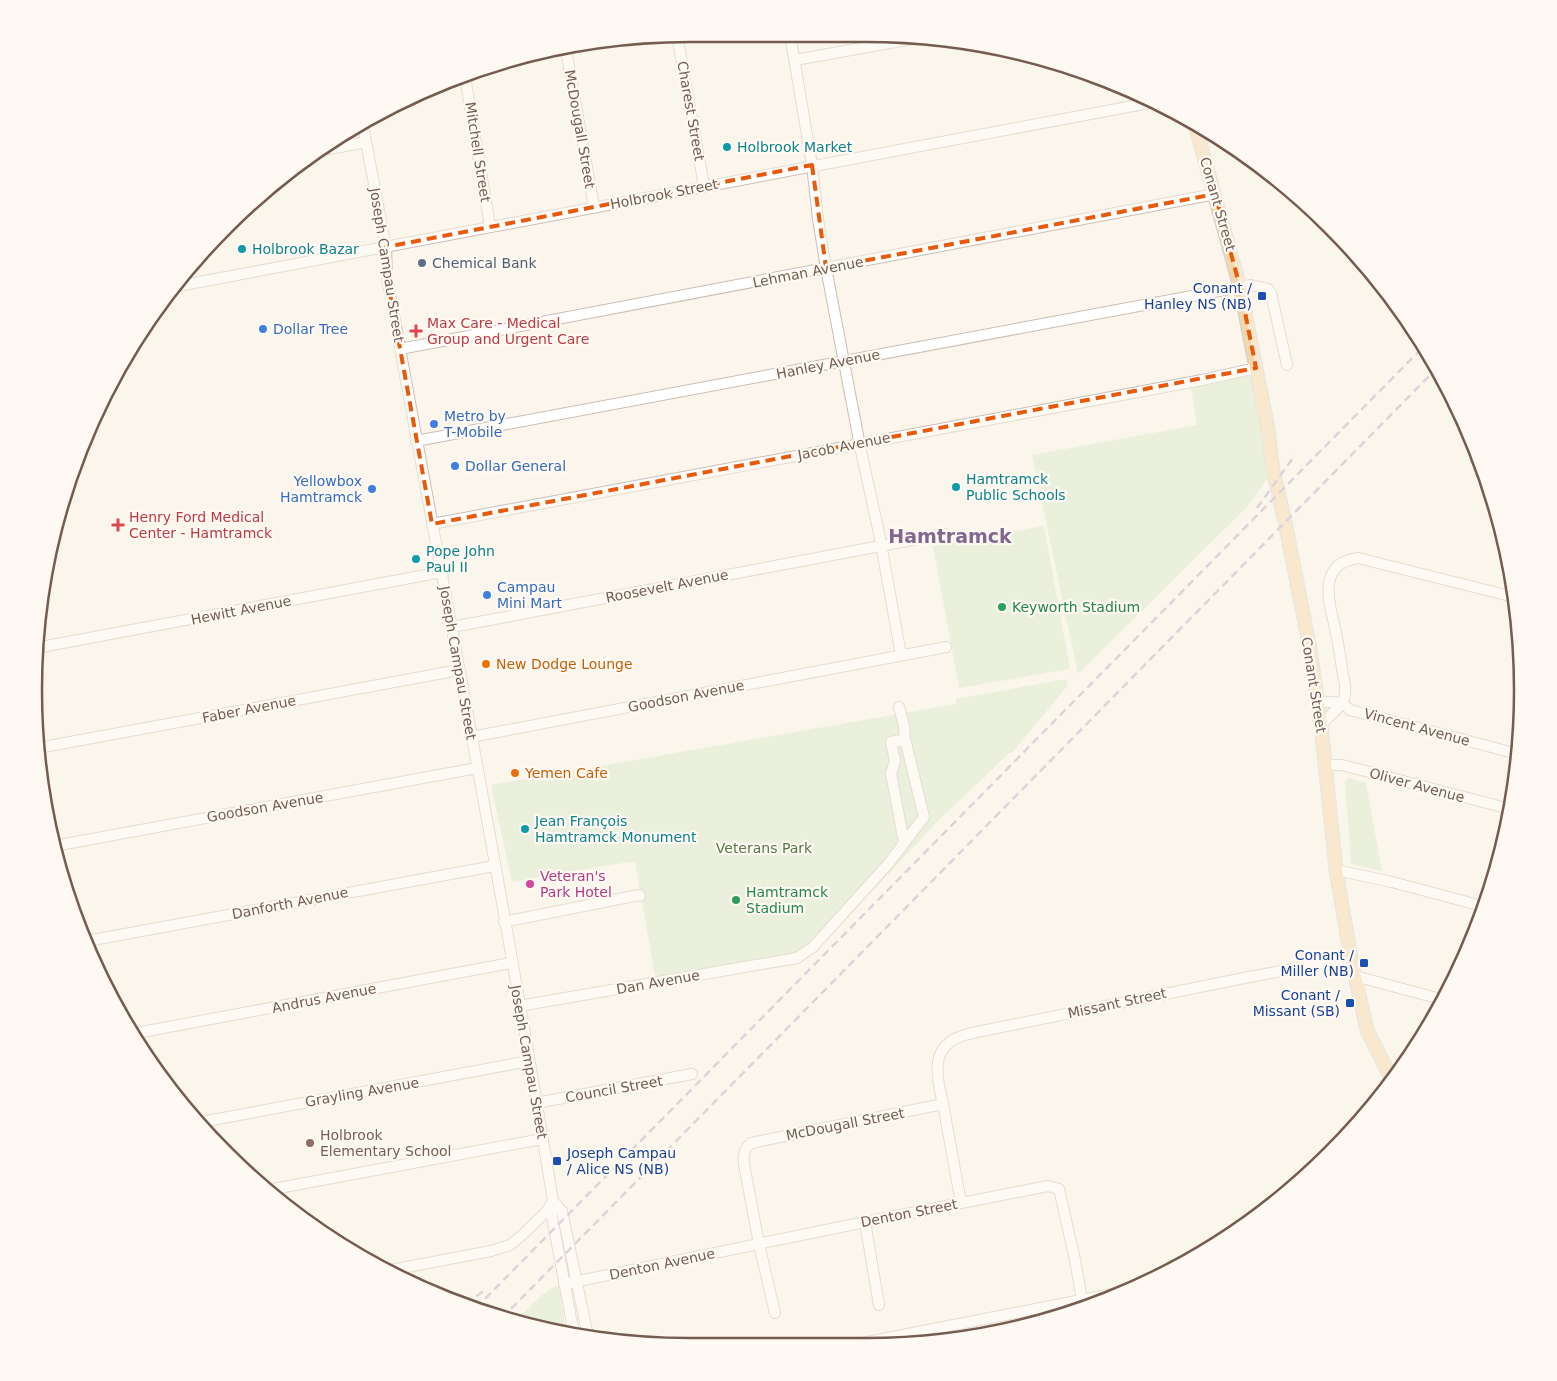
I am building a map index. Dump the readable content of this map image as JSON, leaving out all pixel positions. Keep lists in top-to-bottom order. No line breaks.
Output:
{"streets":{"main road":["Conant Street"],"street":["Charest Street","McDougall Street","Mitchell Street","Holbrook Street","Joseph Campau Street","Lehman Avenue","Hanley Avenue","Jacob Avenue","Roosevelt Avenue","Hewitt Avenue","Goodson Avenue","Faber Avenue","Vincent Avenue","Oliver Avenue","Danforth Avenue","Dan Avenue","Andrus Avenue","Missant Street","Council Street","Grayling Avenue","Denton Street","Denton Avenue"]},"crossings":[["Charest Street","Holbrook Street"],["McDougall Street","Holbrook Street"],["McDougall Street","Missant Street"],["McDougall Street","Denton Street"],["McDougall Street","Denton Avenue"],["Mitchell Street","Holbrook Street"],["Holbrook Street","Joseph Campau Street"],["Conant Street","Lehman Avenue"],["Conant Street","Hanley Avenue"],["Conant Street","Jacob Avenue"],["Conant Street","Vincent Avenue"],["Conant Street","Oliver Avenue"],["Conant Street","Missant Street"],["Joseph Campau Street","Lehman Avenue"],["Joseph Campau Street","Hanley Avenue"],["Joseph Campau Street","Jacob Avenue"],["Joseph Campau Street","Roosevelt Avenue"],["Joseph Campau Street","Hewitt Avenue"],["Joseph Campau Street","Goodson Avenue"],["Joseph Campau Street","Faber Avenue"],["Joseph Campau Street","Danforth Avenue"],["Joseph Campau Street","Dan Avenue"],["Joseph Campau Street","Andrus Avenue"],["Joseph Campau Street","Council Street"],["Joseph Campau Street","Grayling Avenue"],["Joseph Campau Street","Denton Avenue"],["Denton Street","Denton Avenue"]],"districts":["Hamtramck"],"parks":["Veterans Park"],"places":{"other":["Holbrook Market","Holbrook Bazar","Chemical Bank","Dollar Tree","Metro by T-Mobile","Dollar General","Hamtramck Public Schools","Yellowbox Hamtramck","Pope John Paul II","Campau Mini Mart","Keyworth Stadium","New Dodge Lounge","Yemen Cafe","Jean François Hamtramck Monument","Veteran's Park Hotel","Hamtramck Stadium","Holbrook Elementary School"],"transit":["Conant / Hanley NS (NB)","Conant / Miller (NB)","Conant / Missant (SB)","Joseph Campau / Alice NS (NB)"],"health":["Max Care - Medical Group and Urgent Care","Henry Ford Medical Center - Hamtramck"]}}
